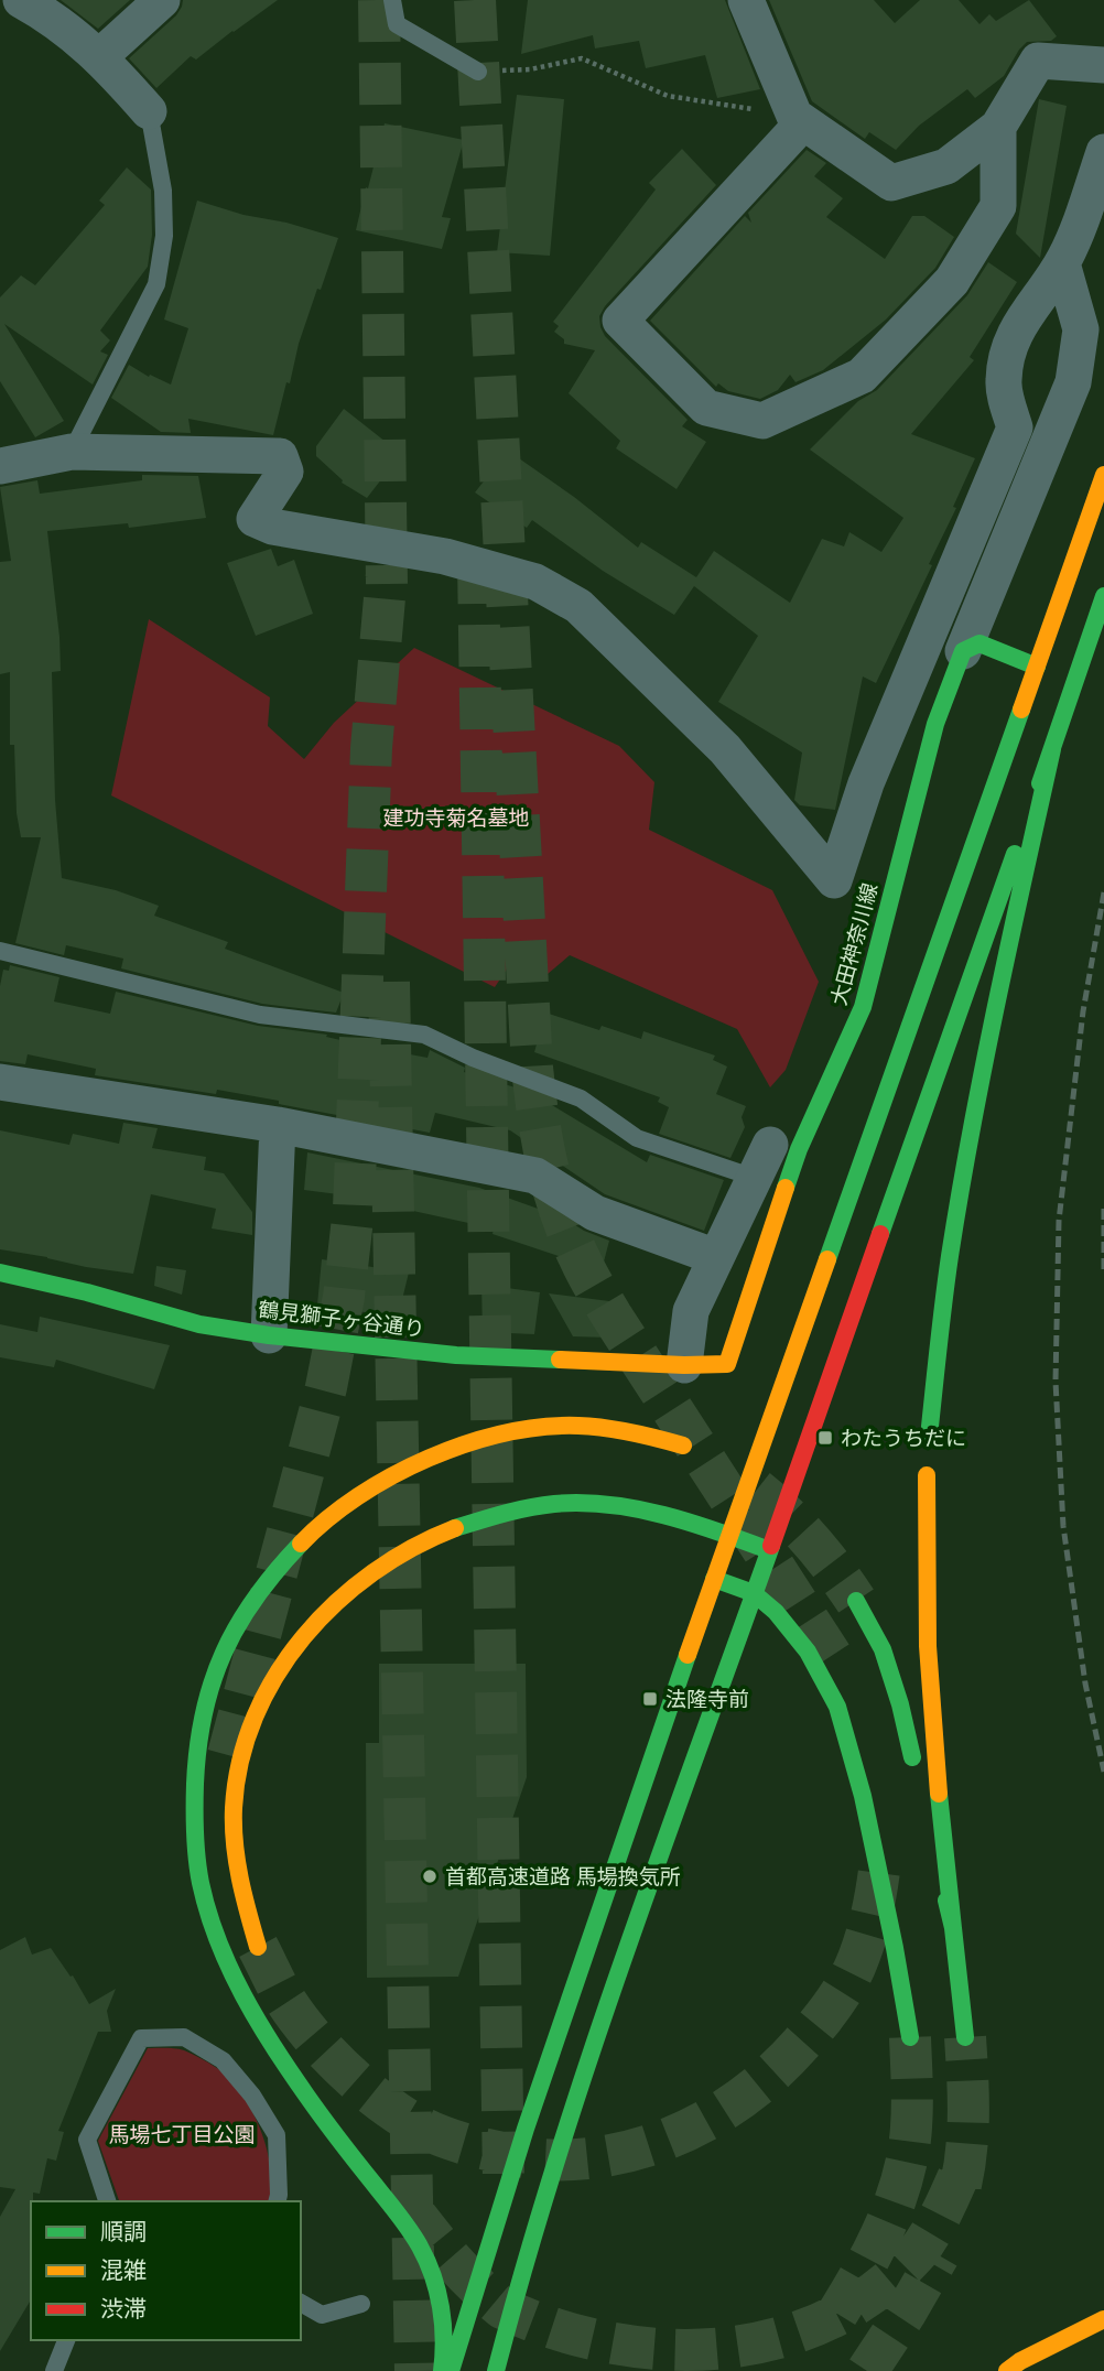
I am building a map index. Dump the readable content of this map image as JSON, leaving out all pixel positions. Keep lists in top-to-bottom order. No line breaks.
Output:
{"streets":{"main road":["大田神奈川線","鶴見獅子ヶ谷通り"]},"crossings":[["大田神奈川線","鶴見獅子ヶ谷通り"]],"parks":["建功寺菊名墓地","馬場七丁目公園"],"places":{"transit":["わたうちだに","法隆寺前"],"other":["首都高速道路 馬場換気所"]},"legend":["順調","混雑","渋滞"]}
